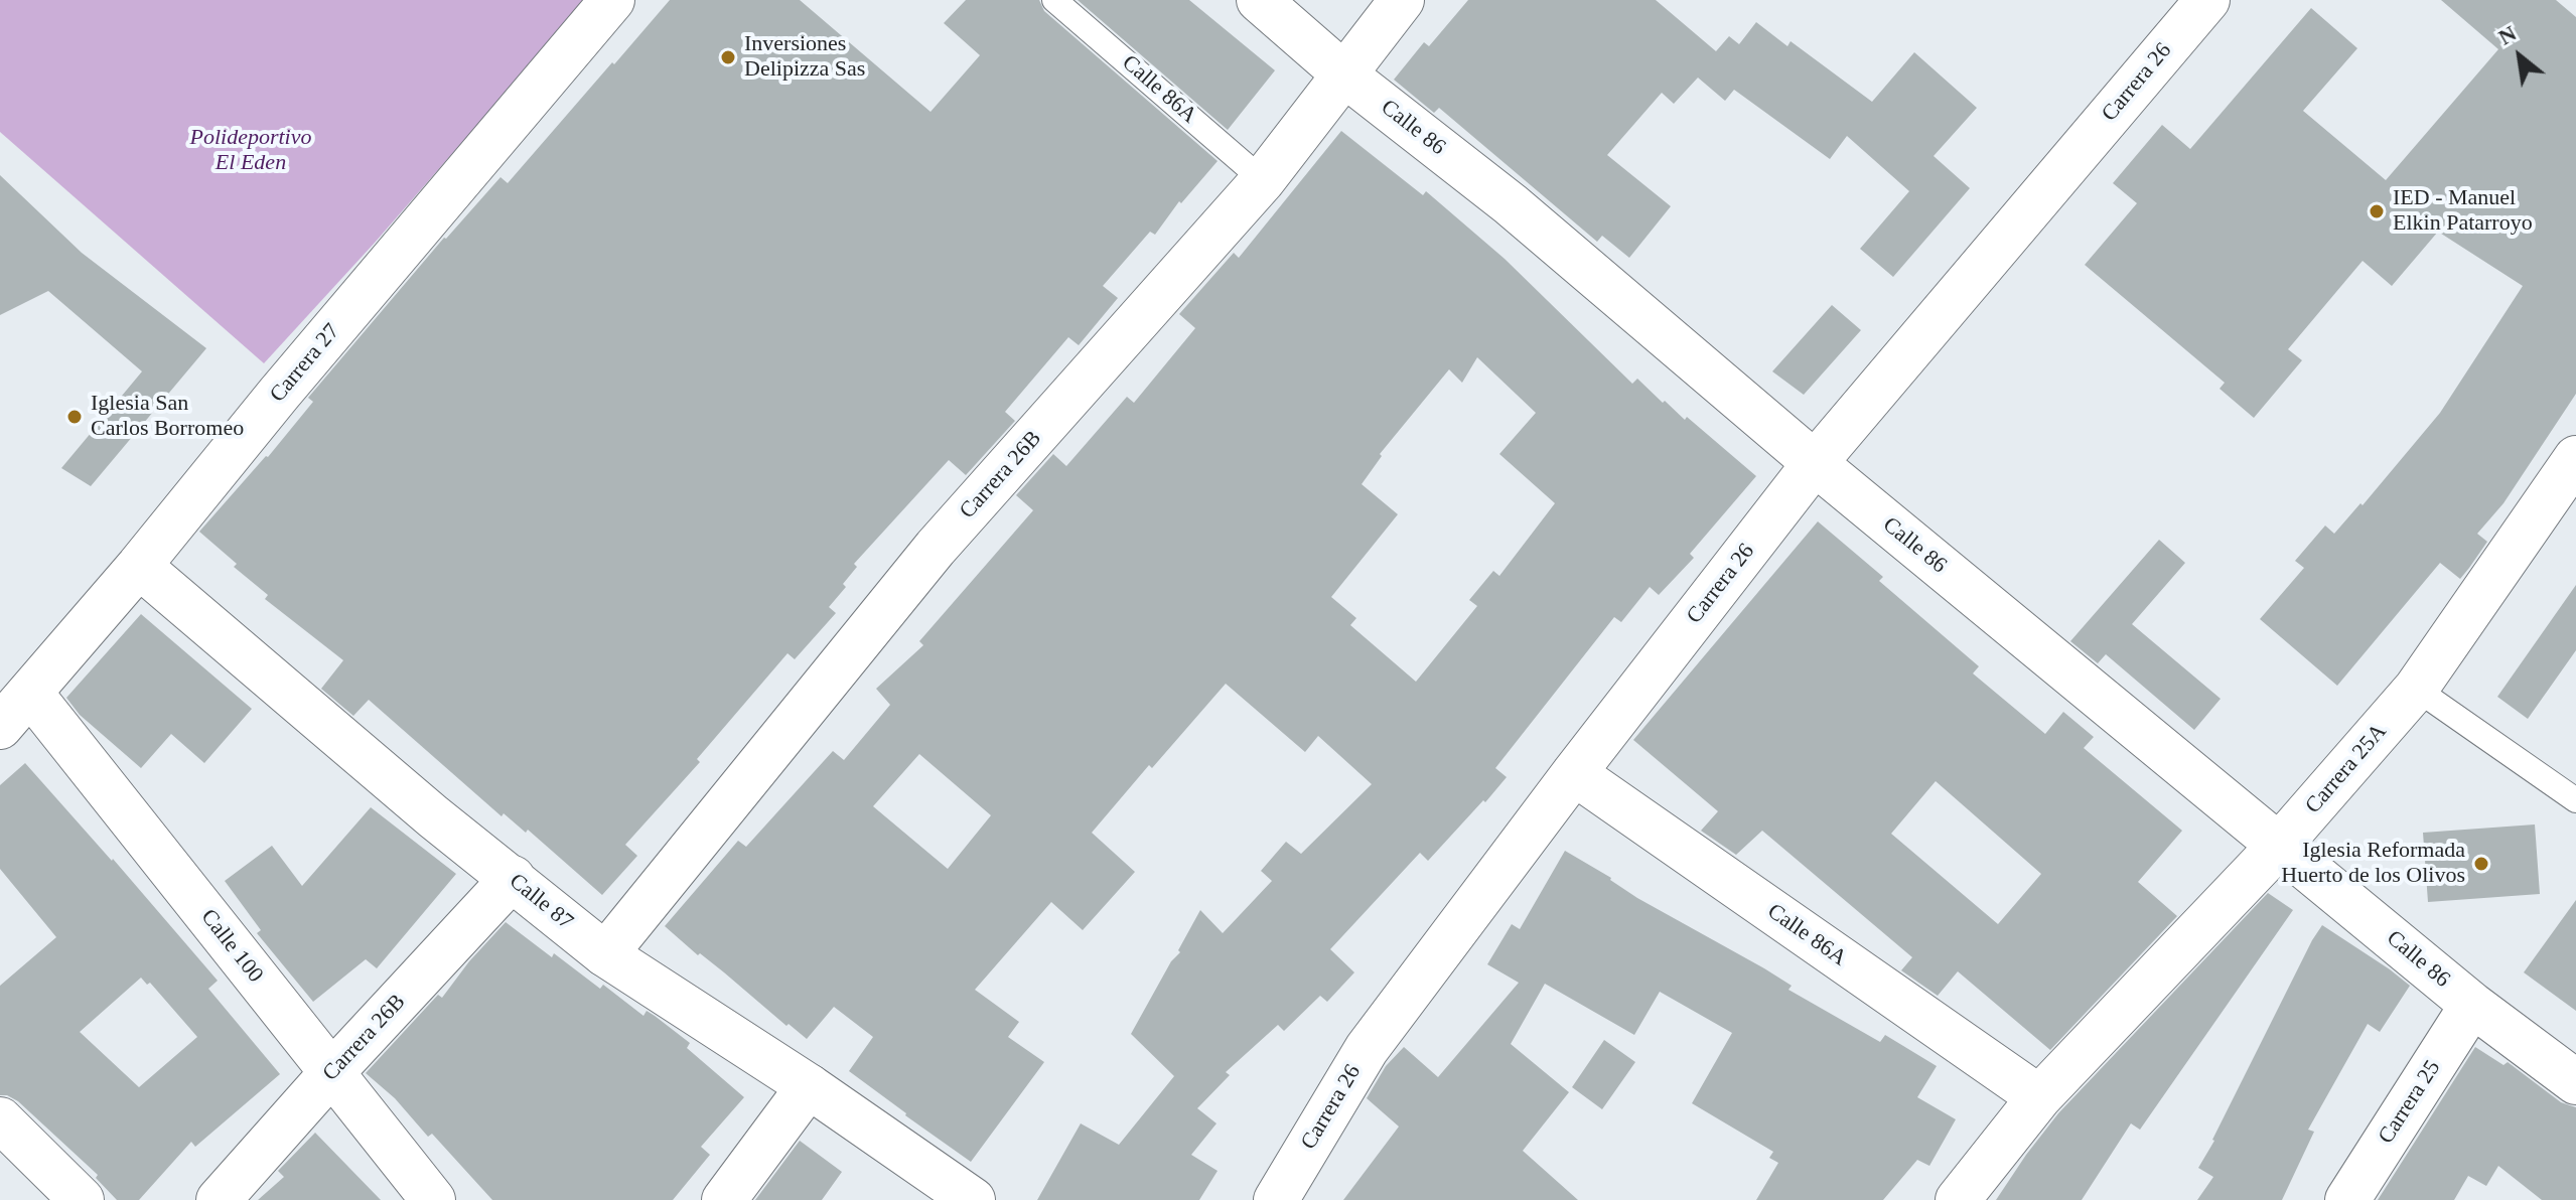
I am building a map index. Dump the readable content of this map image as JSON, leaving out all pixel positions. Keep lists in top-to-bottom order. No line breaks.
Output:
{"streets":{"street":["Carrera 26","Calle 86A","Calle 86","Carrera 27","Carrera 26B","Carrera 25A","Calle 87","Calle 100","Carrera 25"]},"crossings":[["Carrera 26","Calle 86A"],["Carrera 26","Calle 86"],["Calle 86A","Carrera 26B"],["Calle 86A","Carrera 25A"],["Calle 86","Carrera 26B"],["Calle 86","Carrera 25A"],["Calle 86","Carrera 25"],["Carrera 27","Calle 87"],["Carrera 27","Calle 100"],["Carrera 26B","Calle 87"],["Carrera 26B","Calle 100"]],"parks":["Polideportivo El Eden"],"places":["Inversiones Delipizza Sas","IED - Manuel Elkin Patarroyo","Iglesia San Carlos Borromeo","Iglesia Reformada Huerto de los Olivos"],"north":"top left"}
